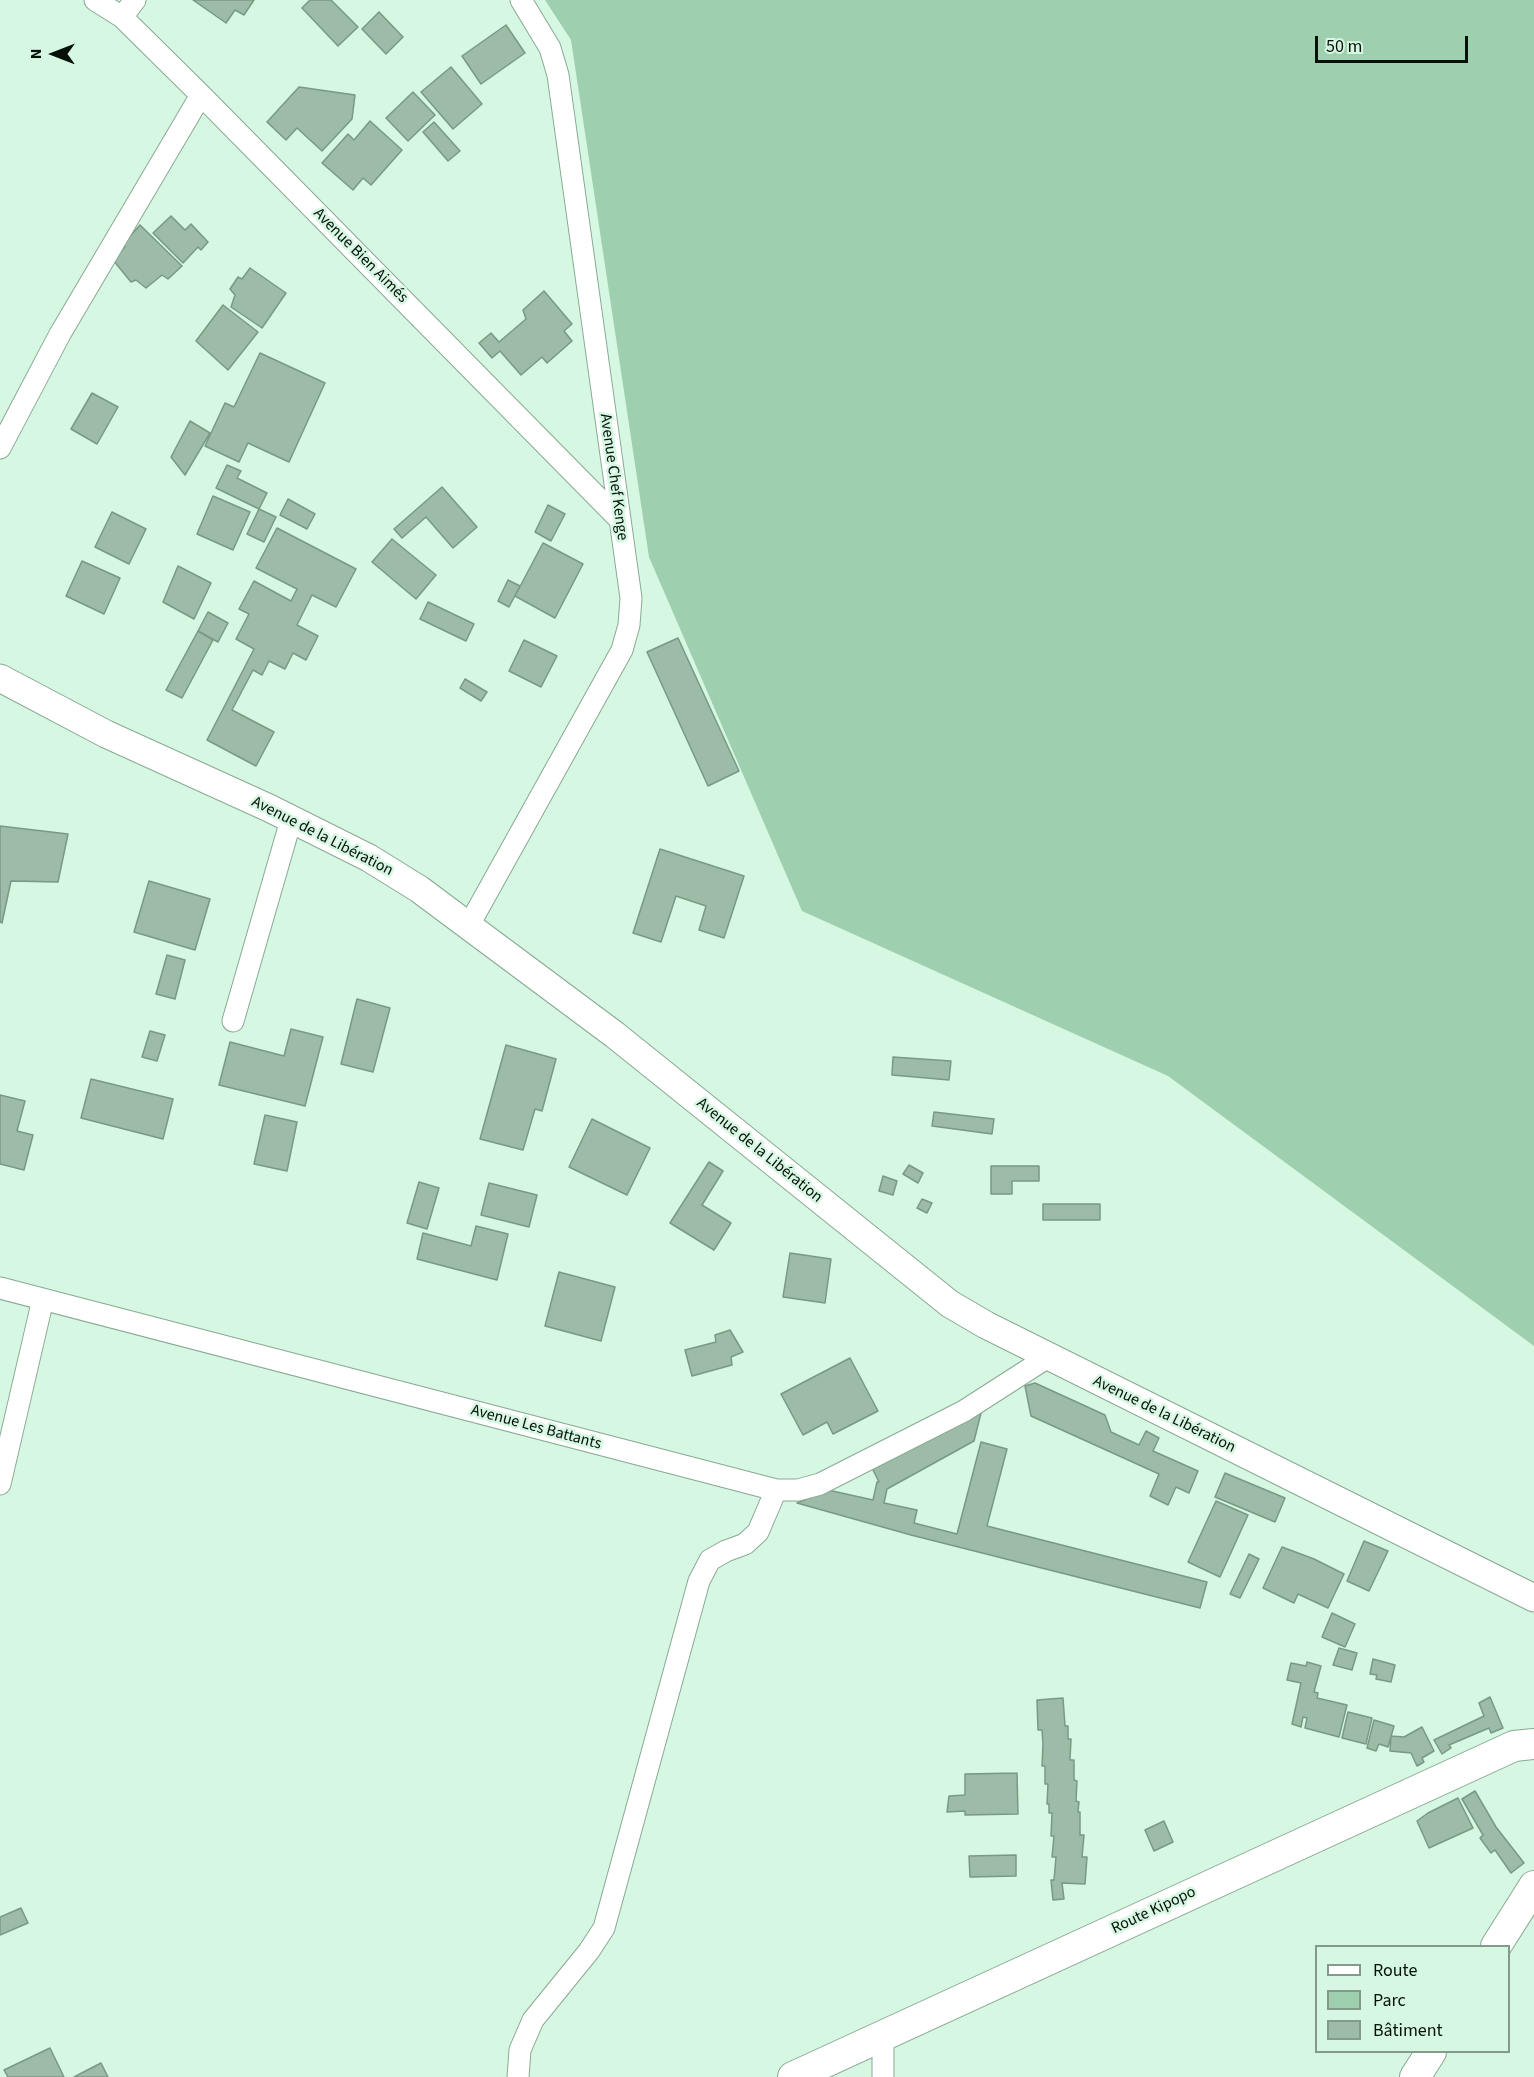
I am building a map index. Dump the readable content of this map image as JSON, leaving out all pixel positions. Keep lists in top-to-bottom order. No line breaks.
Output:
{"streets":{"main road":["Route Kipopo"],"street":["Avenue Bien Aimés","Avenue Chef Kenge","Avenue de la Libération","Avenue Les Battants"]},"crossings":[["Avenue Bien Aimés","Avenue Chef Kenge"],["Avenue Chef Kenge","Avenue de la Libération"],["Avenue de la Libération","Avenue Les Battants"]],"legend":["Route","Parc","Bâtiment"],"scale_bar":"50 m","north":"left"}
